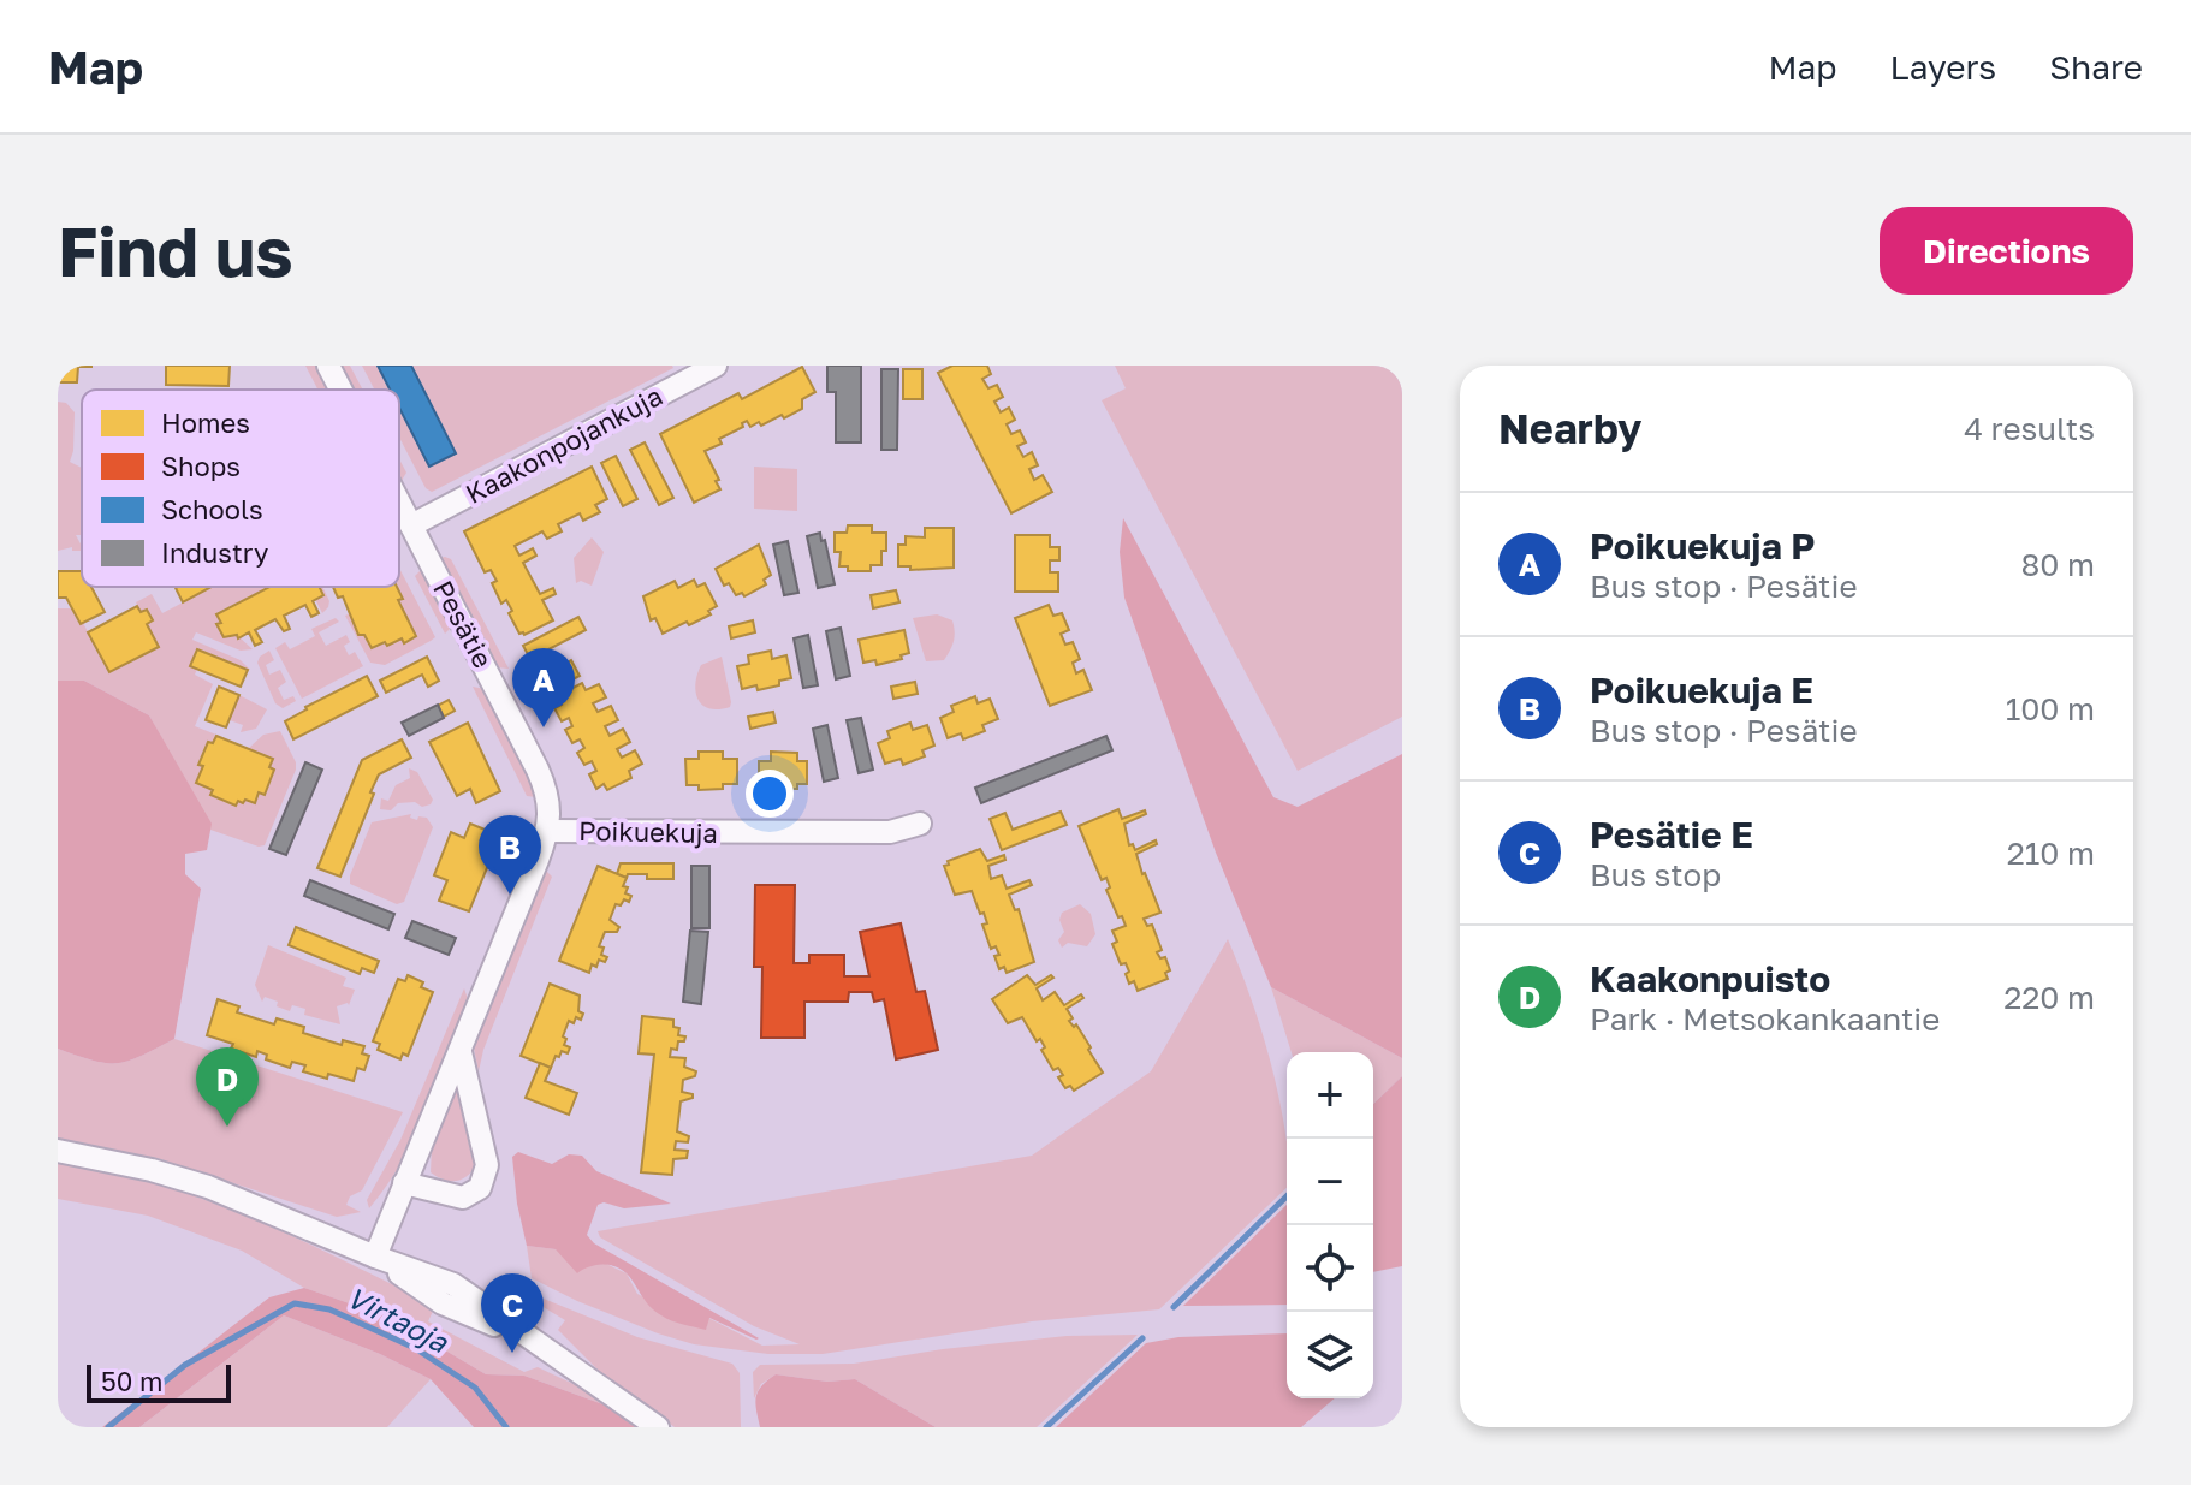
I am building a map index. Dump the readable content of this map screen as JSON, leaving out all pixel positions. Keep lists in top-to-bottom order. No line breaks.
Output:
{"streets":{"street":["Kaakonpojankuja","Pesätie","Poikuekuja"]},"crossings":[["Kaakonpojankuja","Pesätie"],["Pesätie","Poikuekuja"]],"water":["Virtaoja"],"legend":["Homes","Shops","Schools","Industry"],"scale_bar":"50 m","page":{"header":"Map","nav":["Map","Layers","Share"],"buttons":"Directions","title":"Find us","heading":["Nearby","4 results"],"list":[{"mark":"A","name":"Poikuekuja P","note":"Bus stop · Pesätie","value":"80 m"},{"mark":"B","name":"Poikuekuja E","note":"Bus stop · Pesätie","value":"100 m"},{"mark":"C","name":"Pesätie E","note":"Bus stop","value":"210 m"},{"mark":"D","name":"Kaakonpuisto","note":"Park · Metsokankaantie","value":"220 m"}],"pins":["A","B","D","C"],"map_buttons":["+","−"],"scale":"50 m"}}
